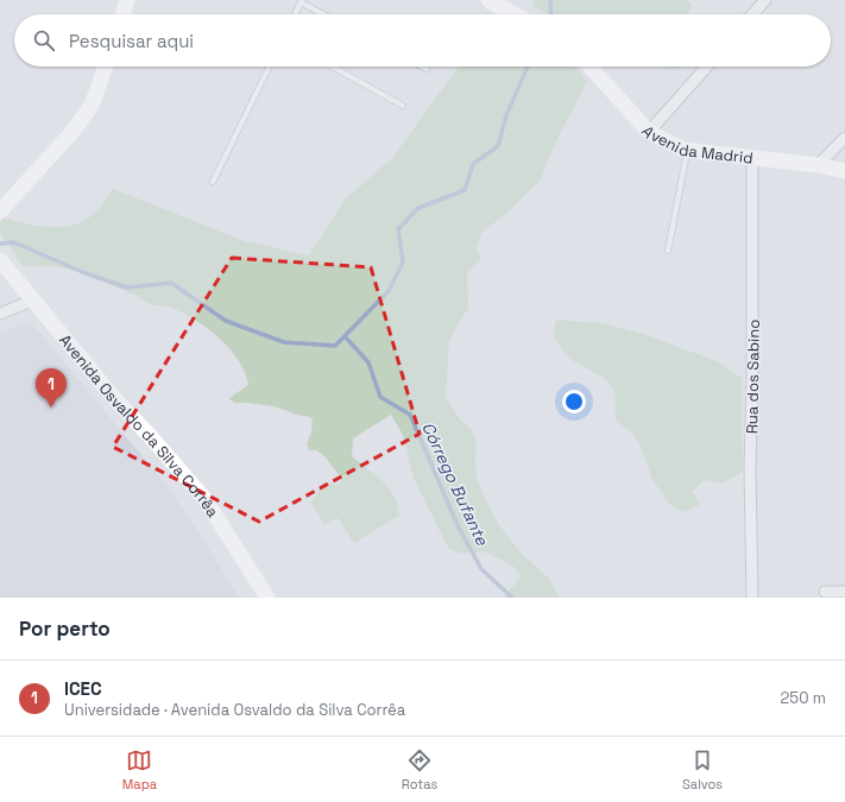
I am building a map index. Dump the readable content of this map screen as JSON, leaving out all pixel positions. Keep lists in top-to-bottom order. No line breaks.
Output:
{"streets":{"street":["Avenida Madrid","Rua dos Sabino","Avenida Osvaldo da Silva Corrêa"]},"crossings":[["Avenida Madrid","Rua dos Sabino"]],"water":["Córrego Bufante"],"page":{"search":"Pesquisar aqui","pins":"1","heading":"Por perto","list":[{"mark":"1","name":"ICEC","note":"Universidade · Avenida Osvaldo da Silva Corrêa","value":"250 m"}],"nav":["Mapa","Rotas","Salvos"]}}
